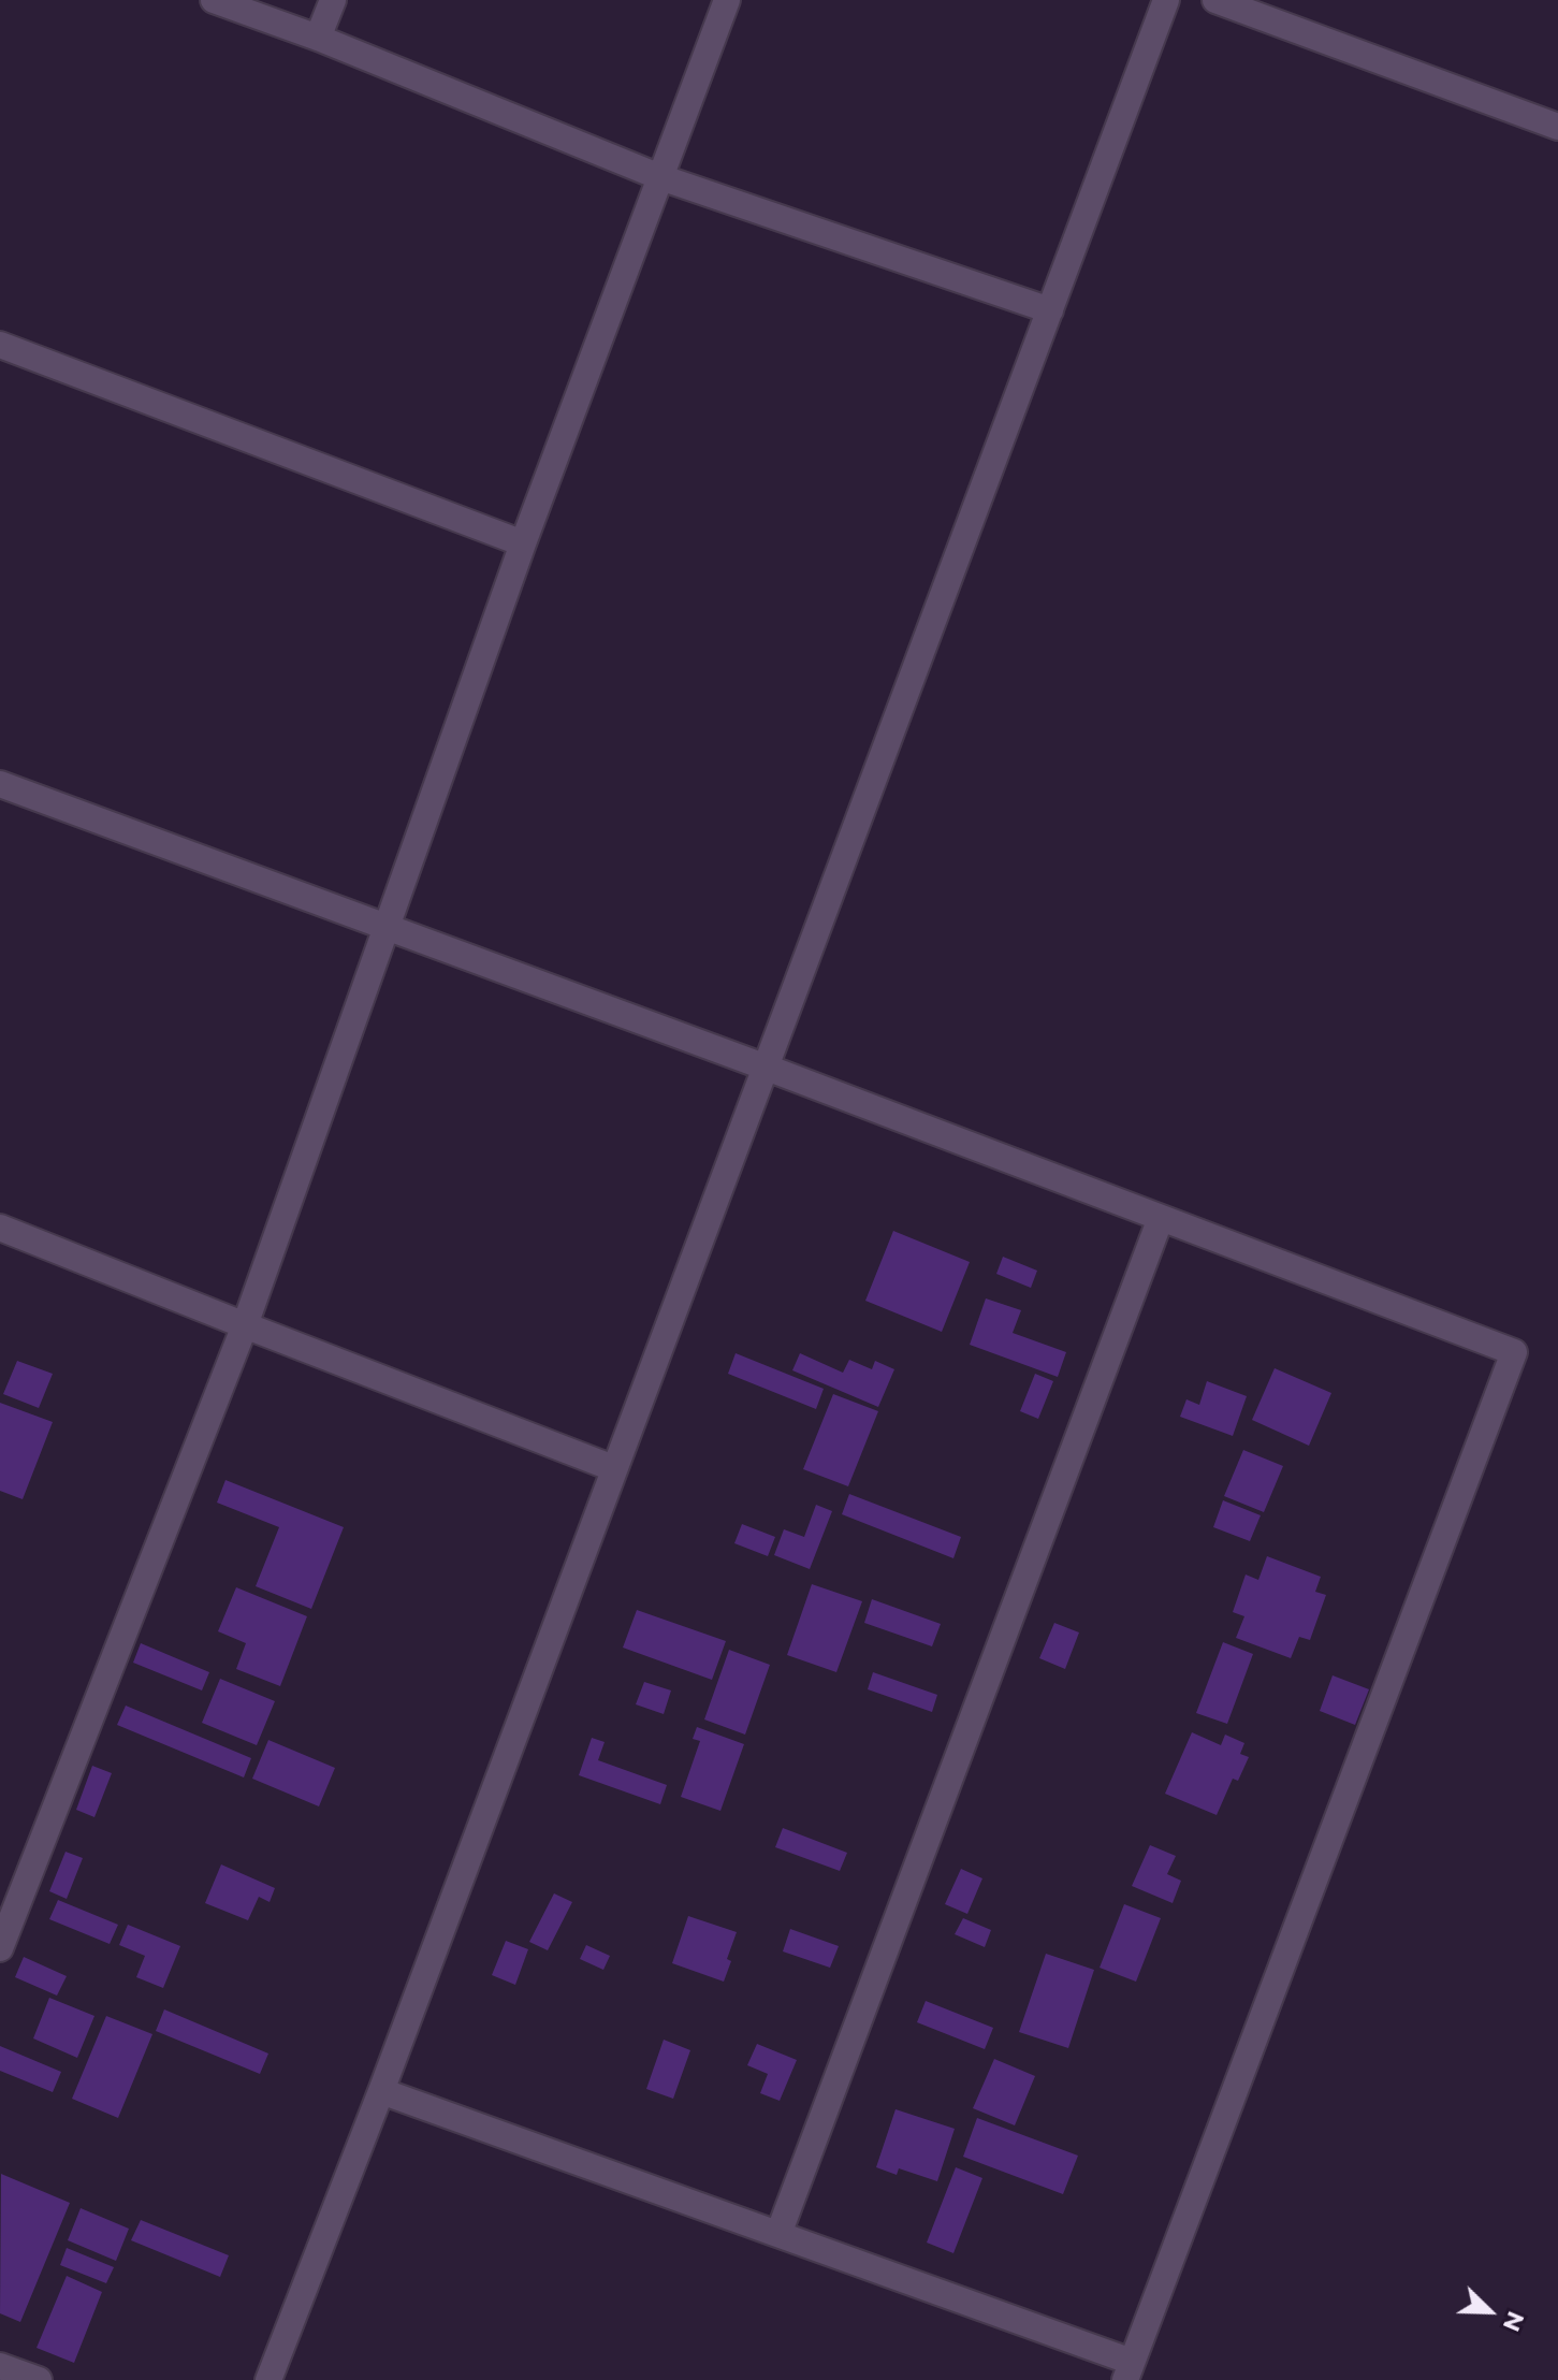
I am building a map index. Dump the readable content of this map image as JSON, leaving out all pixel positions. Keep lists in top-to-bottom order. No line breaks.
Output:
{"north":"bottom right"}
